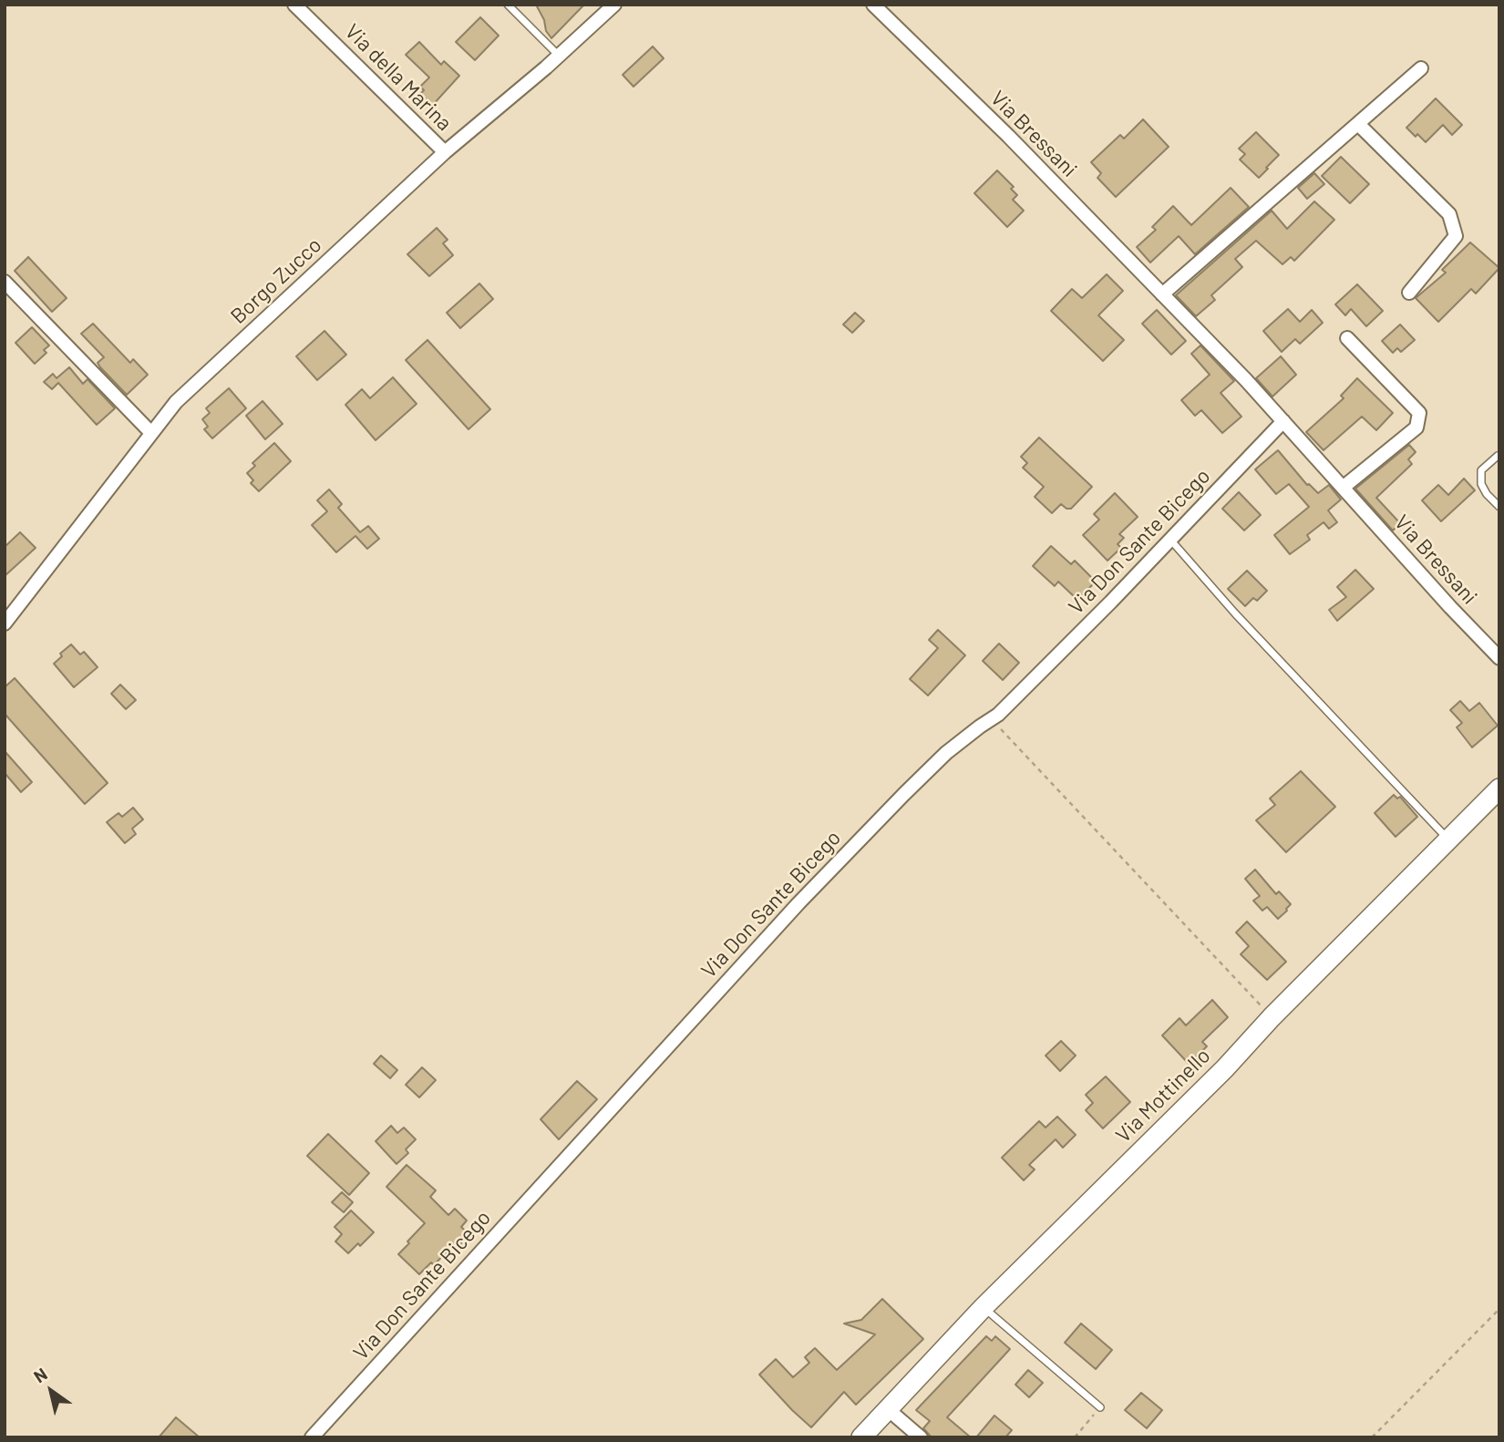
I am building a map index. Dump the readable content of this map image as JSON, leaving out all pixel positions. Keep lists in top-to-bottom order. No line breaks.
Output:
{"streets":{"street":["Via della Marina","Via Bressani","Borgo Zucco","Via Don Sante Bicego","Via Mottinello"]},"crossings":[["Via della Marina","Borgo Zucco"],["Via Bressani","Via Don Sante Bicego"]],"north":"top left"}
